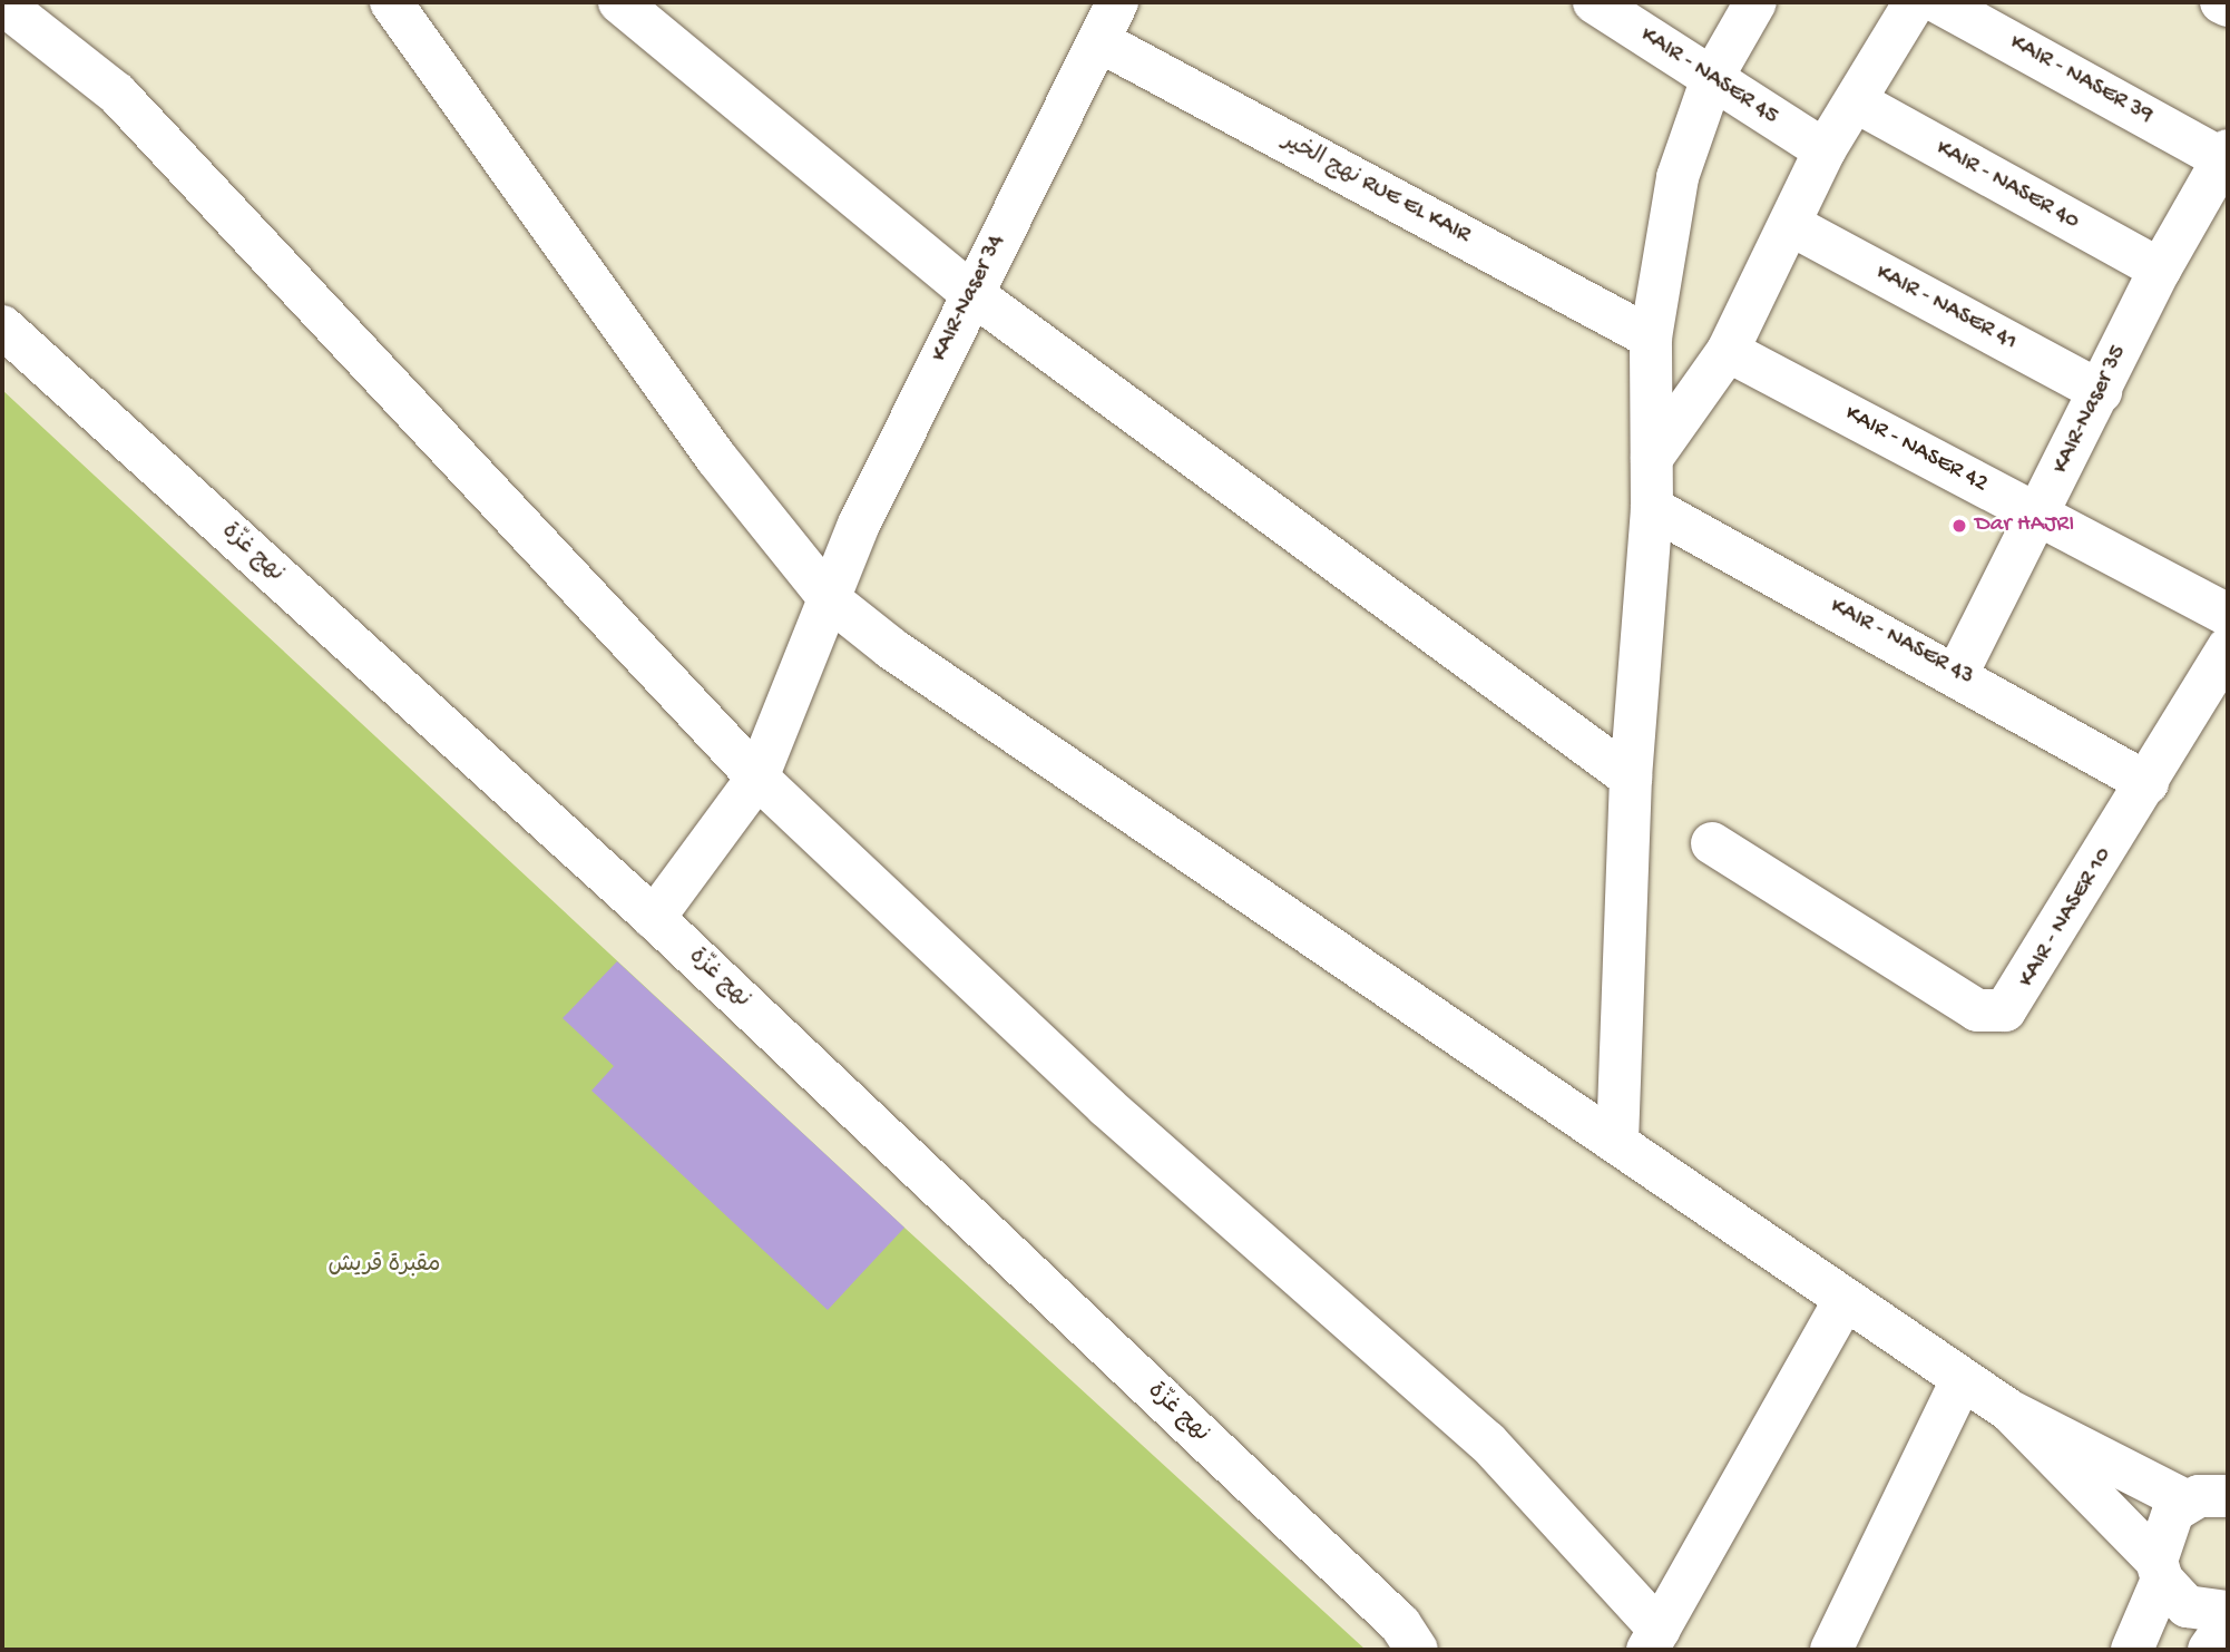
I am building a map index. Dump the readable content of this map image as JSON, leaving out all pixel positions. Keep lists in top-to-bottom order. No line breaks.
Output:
{"streets":{"street":["KAIR - NASER 45","KAIR - NASER 39","KAIR - NASER 40","نهج الخير RUE EL KAIR","KAIR-Naser 34","KAIR - NASER 41","KAIR-Naser 35","KAIR - NASER 42","نهج غزّة","KAIR - NASER 43","KAIR - NASER 10"]},"crossings":[["KAIR - NASER 39","KAIR-Naser 35"],["KAIR - NASER 40","KAIR-Naser 35"],["نهج الخير RUE EL KAIR","KAIR-Naser 34"],["KAIR-Naser 34","نهج غزّة"],["KAIR - NASER 41","KAIR-Naser 35"],["KAIR-Naser 35","KAIR - NASER 42"],["KAIR-Naser 35","KAIR - NASER 43"],["KAIR - NASER 43","KAIR - NASER 10"]],"parks":["مقبرة قريش"],"places":["Dar HAJRI"]}
